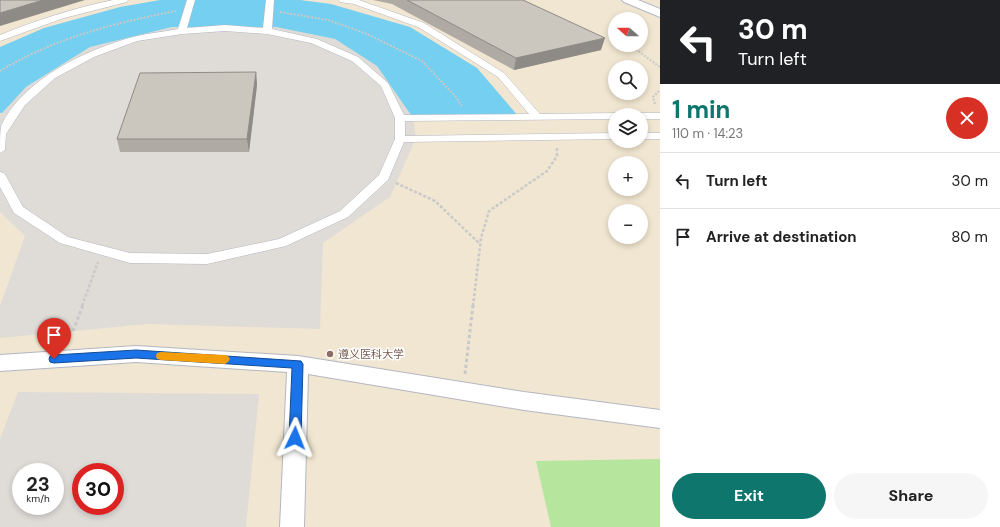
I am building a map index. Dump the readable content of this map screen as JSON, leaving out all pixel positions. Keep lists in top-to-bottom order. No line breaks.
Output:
{"places":["遵义医科大学"],"north":"left","page":{"turn":["30 m","Turn left"],"map_buttons":["+","−"],"heading":["1 min","110 m · 14:23"],"list":[{"name":"Turn left","value":"30 m"},{"name":"Arrive at destination","value":"80 m"}],"speed":"23 km/h","limit":"30","buttons":["Exit","Share"]}}
